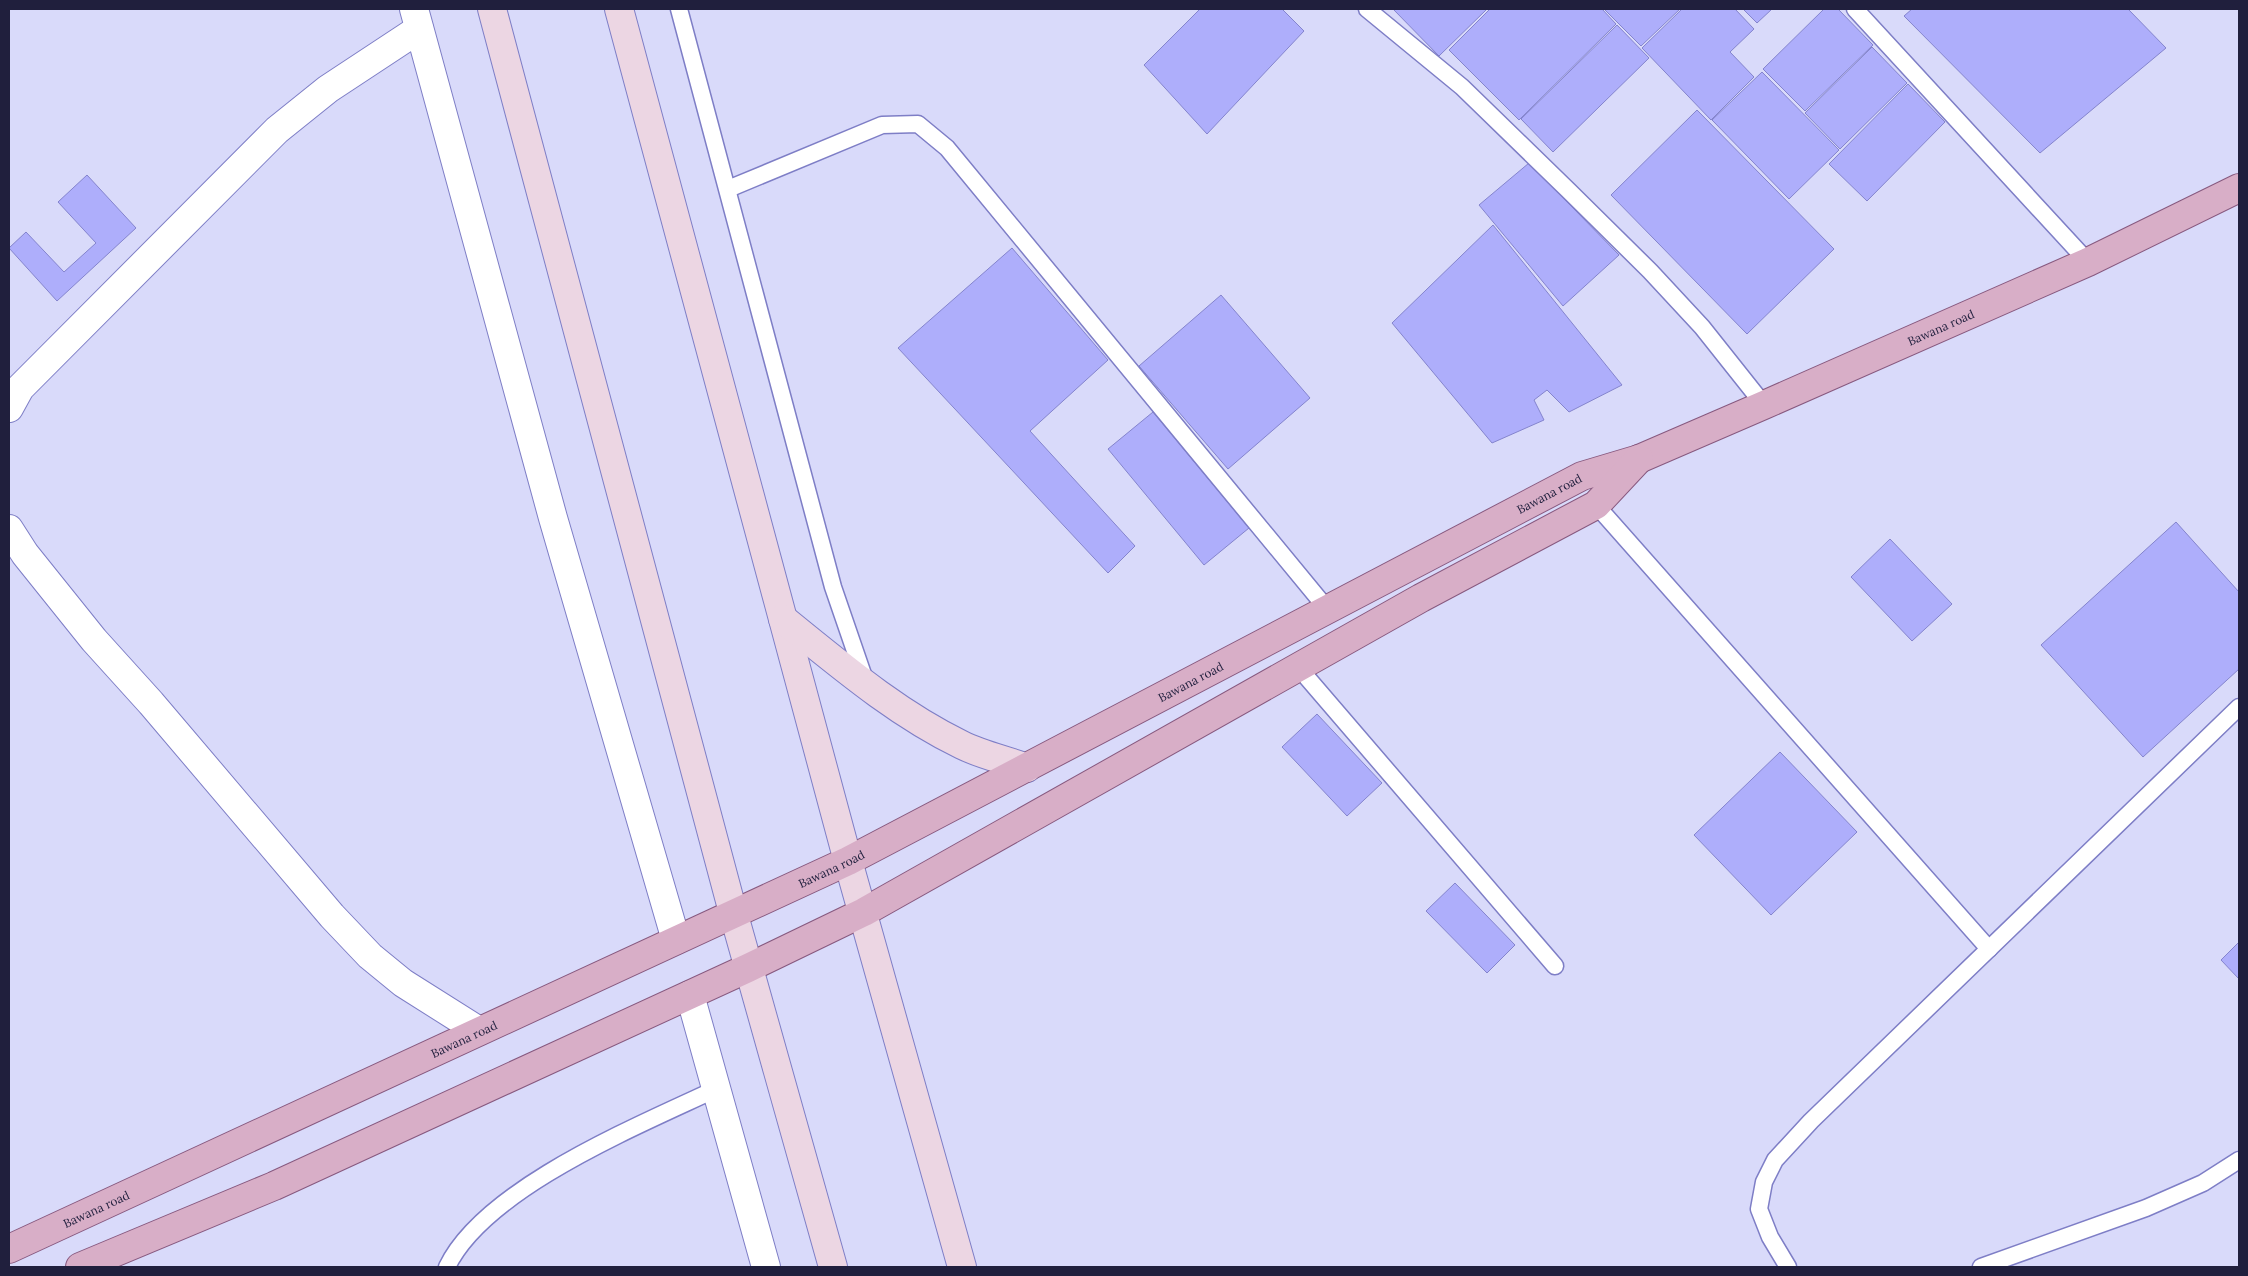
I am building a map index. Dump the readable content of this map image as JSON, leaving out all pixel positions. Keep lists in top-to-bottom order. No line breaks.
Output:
{"streets":{"main road":["Bawana road"]}}
